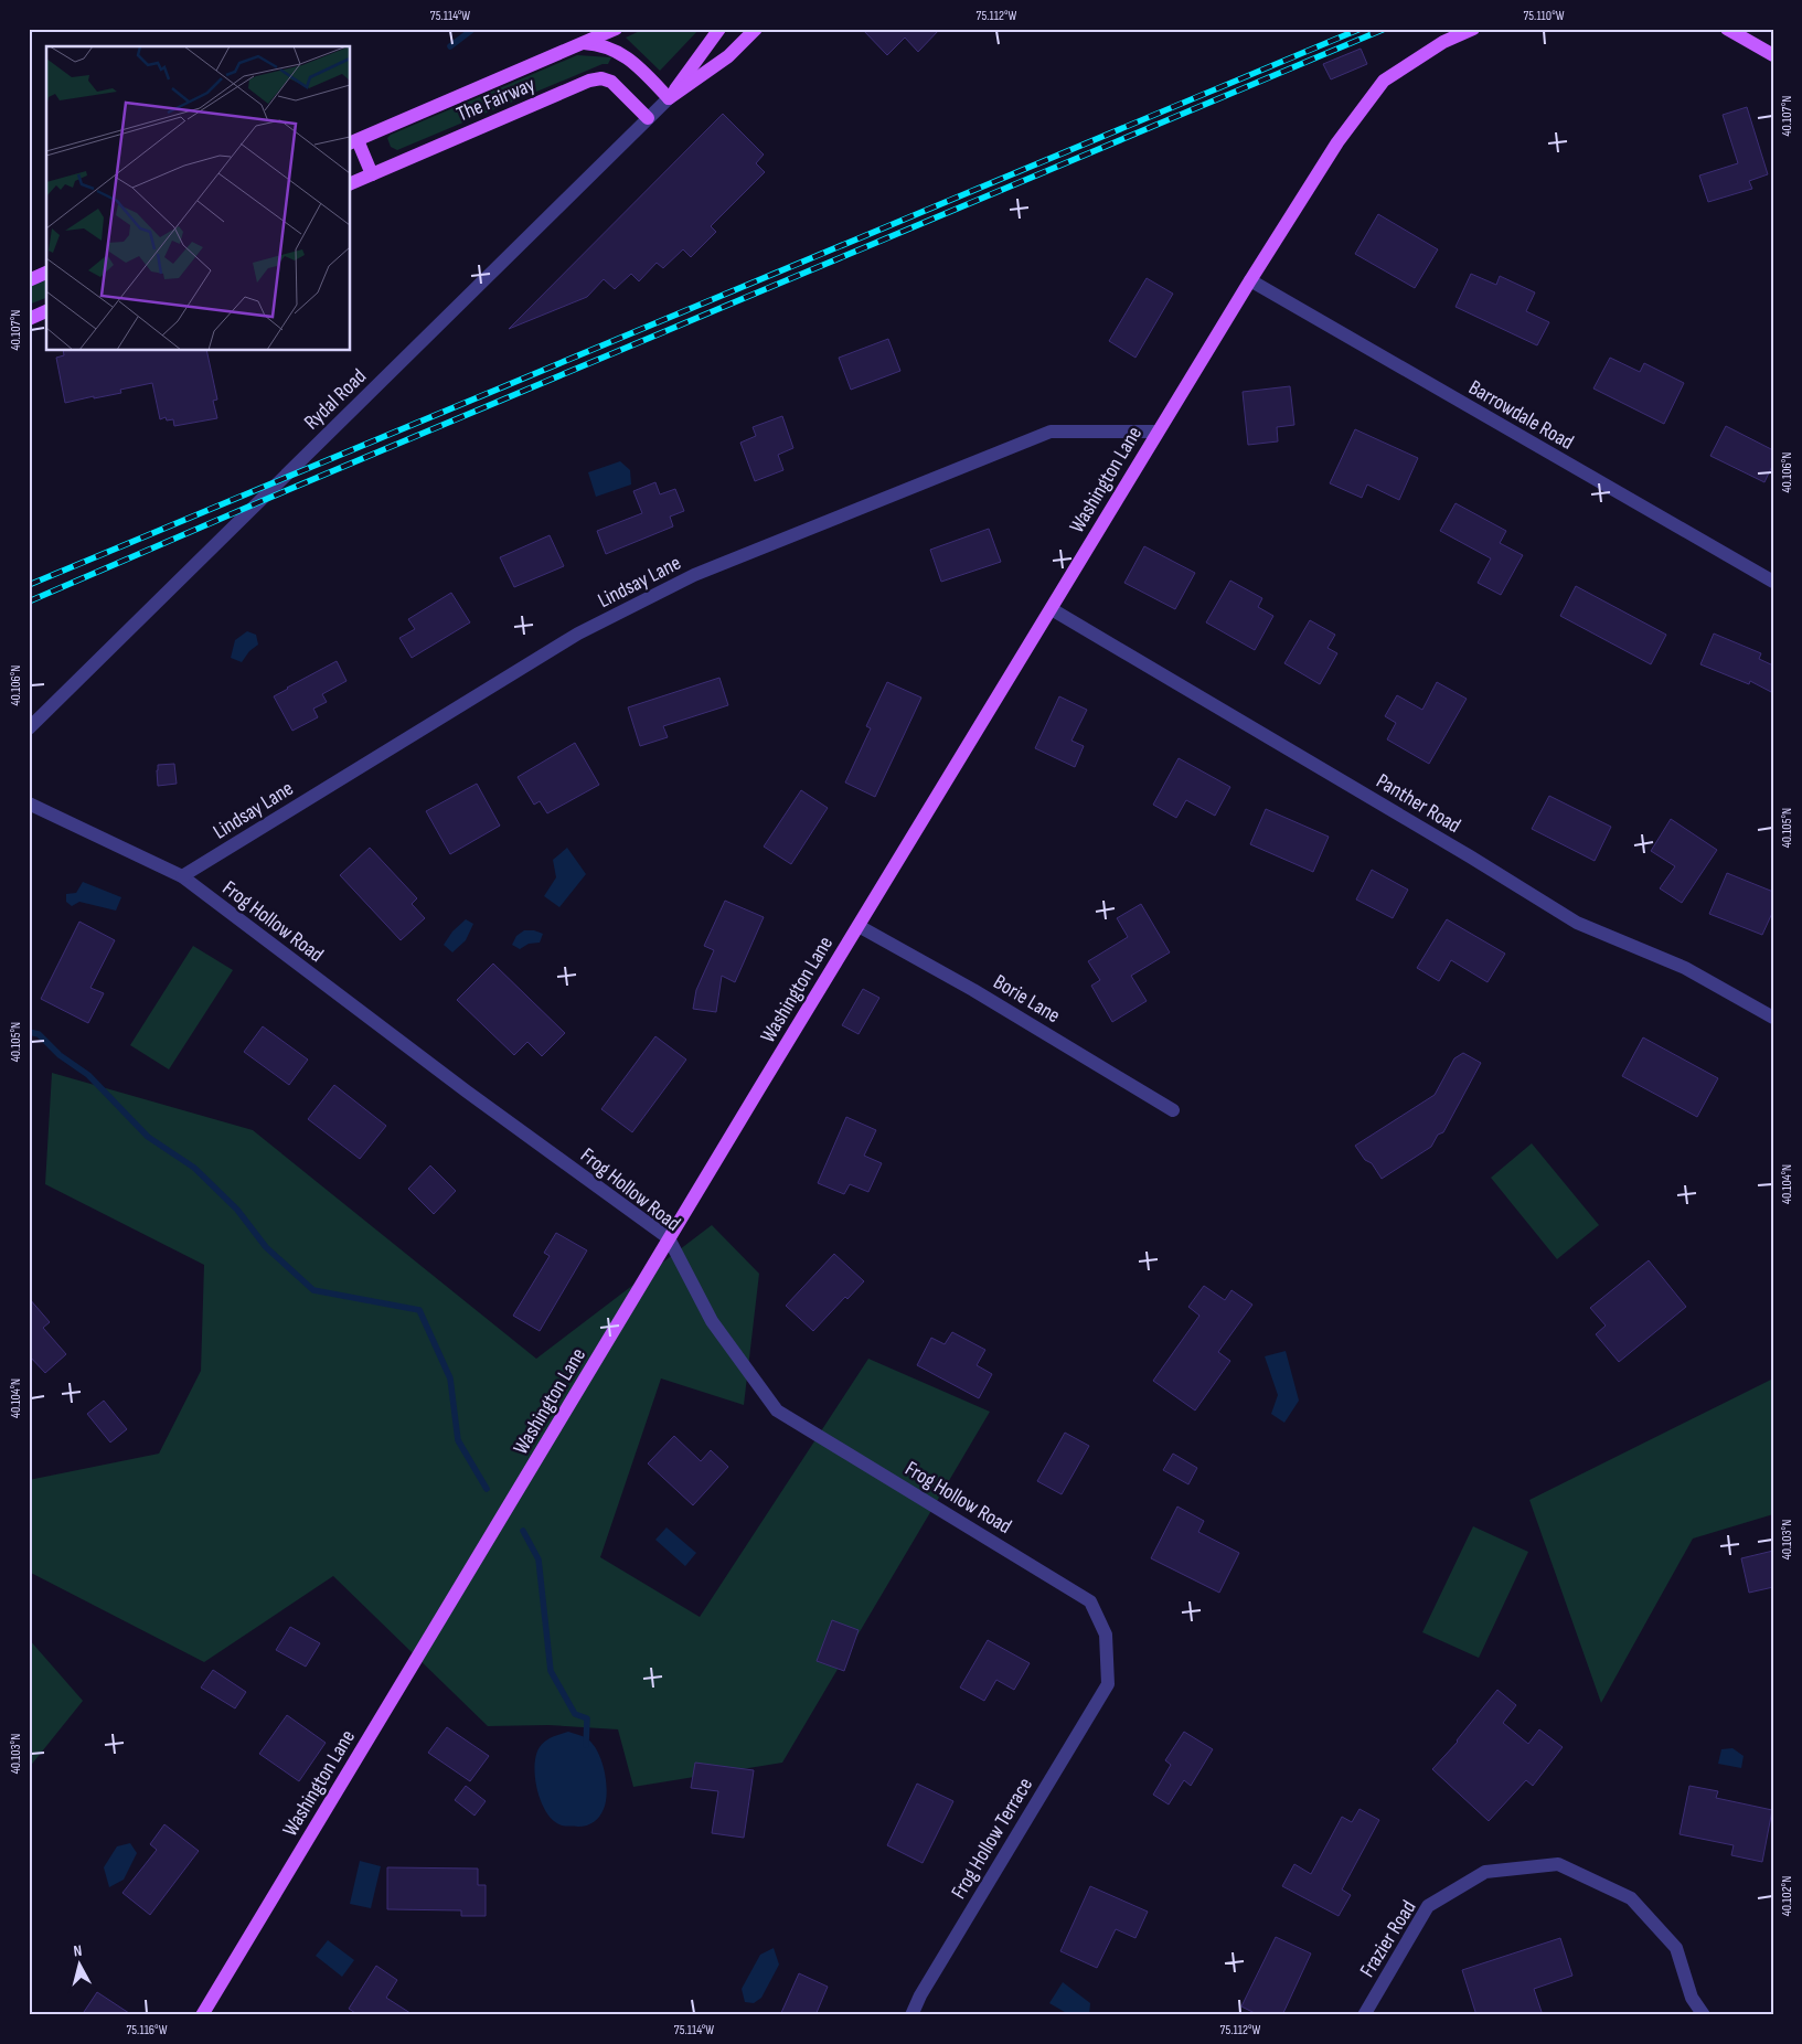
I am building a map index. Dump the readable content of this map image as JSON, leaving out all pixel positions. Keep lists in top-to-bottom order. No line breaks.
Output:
{"streets":{"main road":["The Fairway","Rydal Road","Washington Lane"],"street":["Barrowdale Road","Lindsay Lane","Panther Road","Frog Hollow Road","Borie Lane","Frog Hollow Terrace","Frazier Road"]},"crossings":[["The Fairway","Rydal Road"],["Barrowdale Road","Washington Lane"],["Washington Lane","Lindsay Lane"],["Washington Lane","Panther Road"],["Washington Lane","Frog Hollow Road"],["Washington Lane","Borie Lane"],["Lindsay Lane","Frog Hollow Road"],["Frog Hollow Road","Frog Hollow Terrace"]],"north":"top","coordinates":["75.114°W","75.112°W","75.110°W","40.107°N","40.106°N","40.105°N","40.104°N","40.103°N","40.102°N","75.116°W"]}
